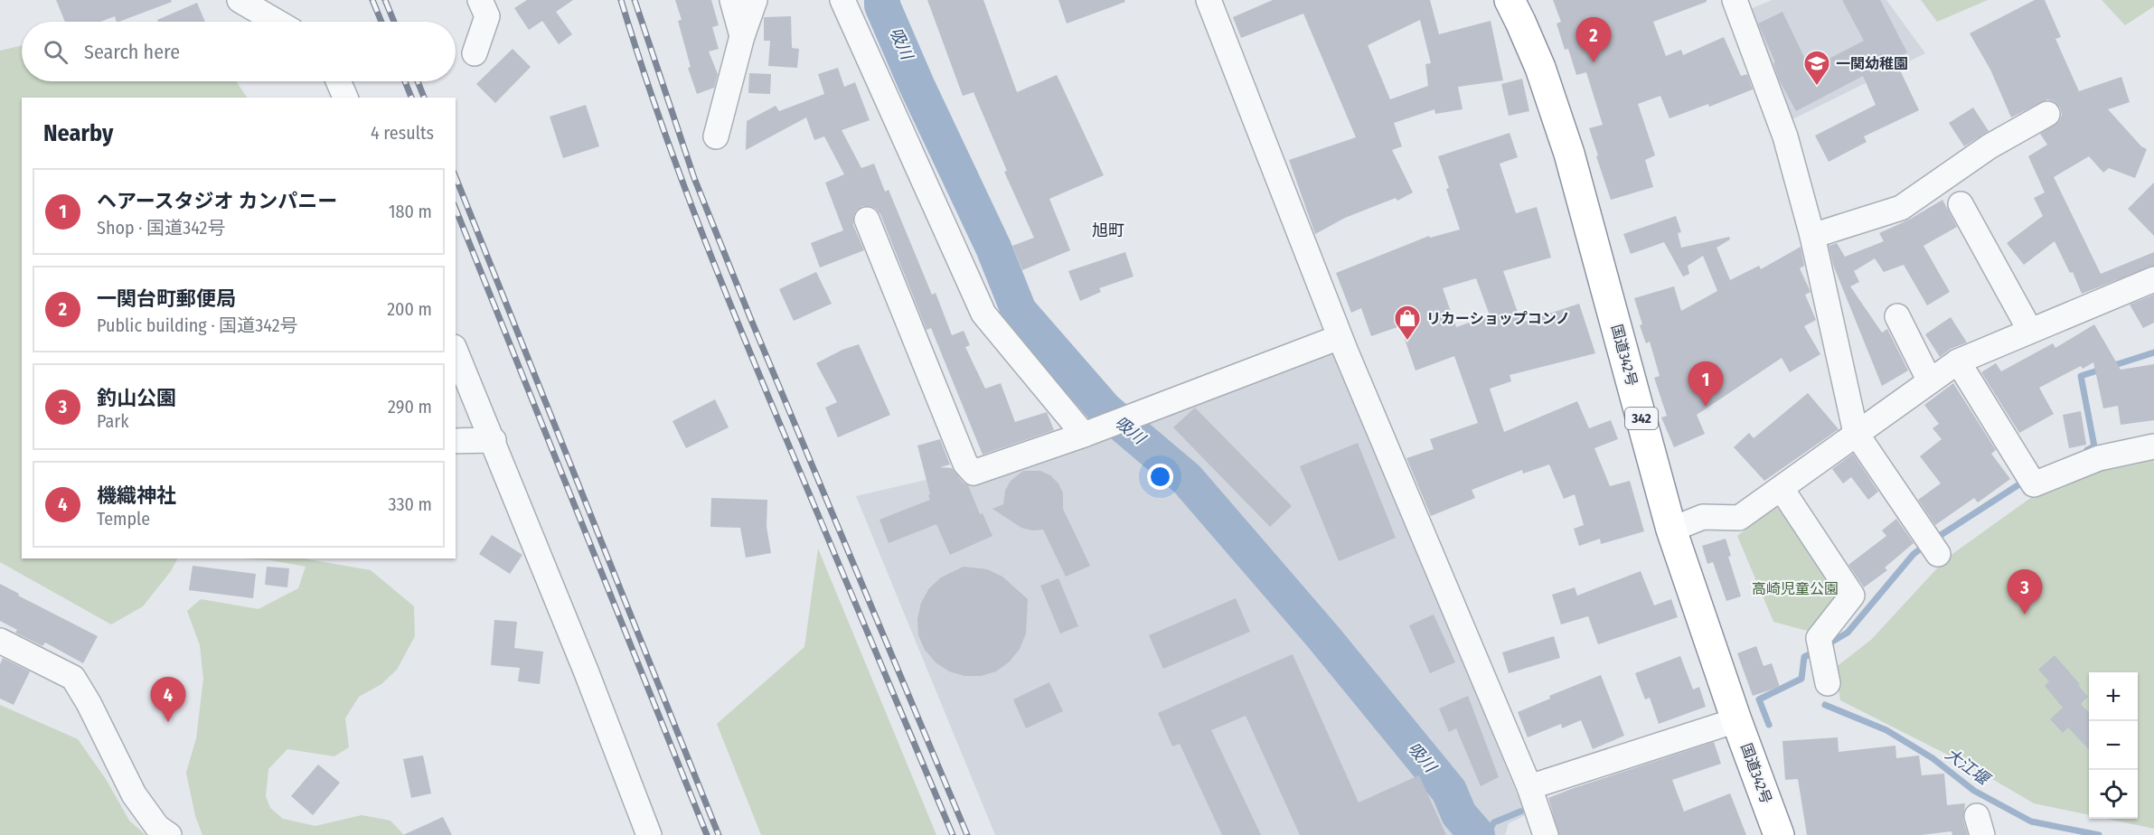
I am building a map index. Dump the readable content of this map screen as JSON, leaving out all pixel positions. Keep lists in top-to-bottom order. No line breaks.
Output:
{"streets":{"highway":["国道342号","342"]},"districts":["旭町"],"water":["吸川","大江堰"],"parks":["高崎児童公園"],"places":{"school or university":["一関幼稚園"],"shop":["リカーショップコンノ"]},"page":{"pins":["2","1","3","4"],"search":"Search here","heading":["Nearby","4 results"],"list":[{"mark":"1","name":"ヘアースタジオ カンパニー","note":"Shop · 国道342号","value":"180 m"},{"mark":"2","name":"一関台町郵便局","note":"Public building · 国道342号","value":"200 m"},{"mark":"3","name":"釣山公園","note":"Park","value":"290 m"},{"mark":"4","name":"機織神社","note":"Temple","value":"330 m"}],"map_buttons":["+","−"]}}
